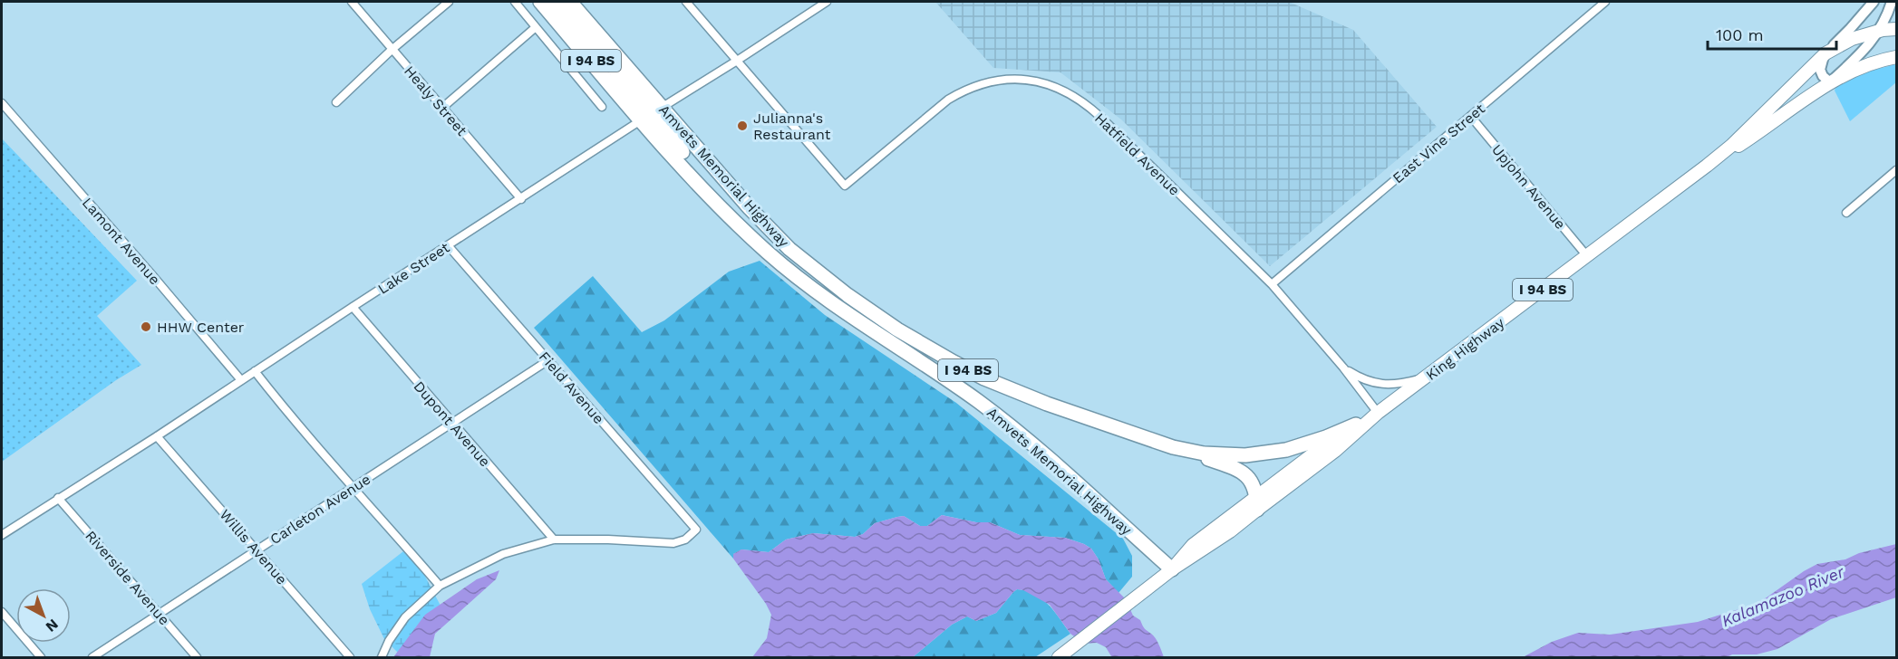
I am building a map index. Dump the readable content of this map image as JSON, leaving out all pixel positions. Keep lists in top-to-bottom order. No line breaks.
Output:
{"streets":{"highway":["I 94 BS","Amvets Memorial Highway"],"main road":["King Highway"],"street":["Healy Street","East Vine Street","Hatfield Avenue","Upjohn Avenue","Lamont Avenue","Lake Street","Field Avenue","Dupont Avenue","Carleton Avenue","Willis Avenue","Riverside Avenue"]},"crossings":[["I 94 BS","Amvets Memorial Highway"],["I 94 BS","King Highway"],["Healy Street","Lake Street"],["East Vine Street","Hatfield Avenue"],["East Vine Street","Upjohn Avenue"],["Hatfield Avenue","Lake Street"],["Hatfield Avenue","King Highway"],["Amvets Memorial Highway","Lake Street"],["Amvets Memorial Highway","King Highway"],["Upjohn Avenue","King Highway"],["Lamont Avenue","Lake Street"],["Lake Street","Field Avenue"],["Lake Street","Dupont Avenue"],["Lake Street","Willis Avenue"],["Lake Street","Riverside Avenue"],["Field Avenue","Dupont Avenue"],["Field Avenue","Carleton Avenue"],["Dupont Avenue","Carleton Avenue"],["Carleton Avenue","Willis Avenue"],["Carleton Avenue","Riverside Avenue"]],"water":["Kalamazoo River"],"places":["Julianna's Restaurant","HHW Center"],"scale_bar":"100 m","north":"bottom right"}
